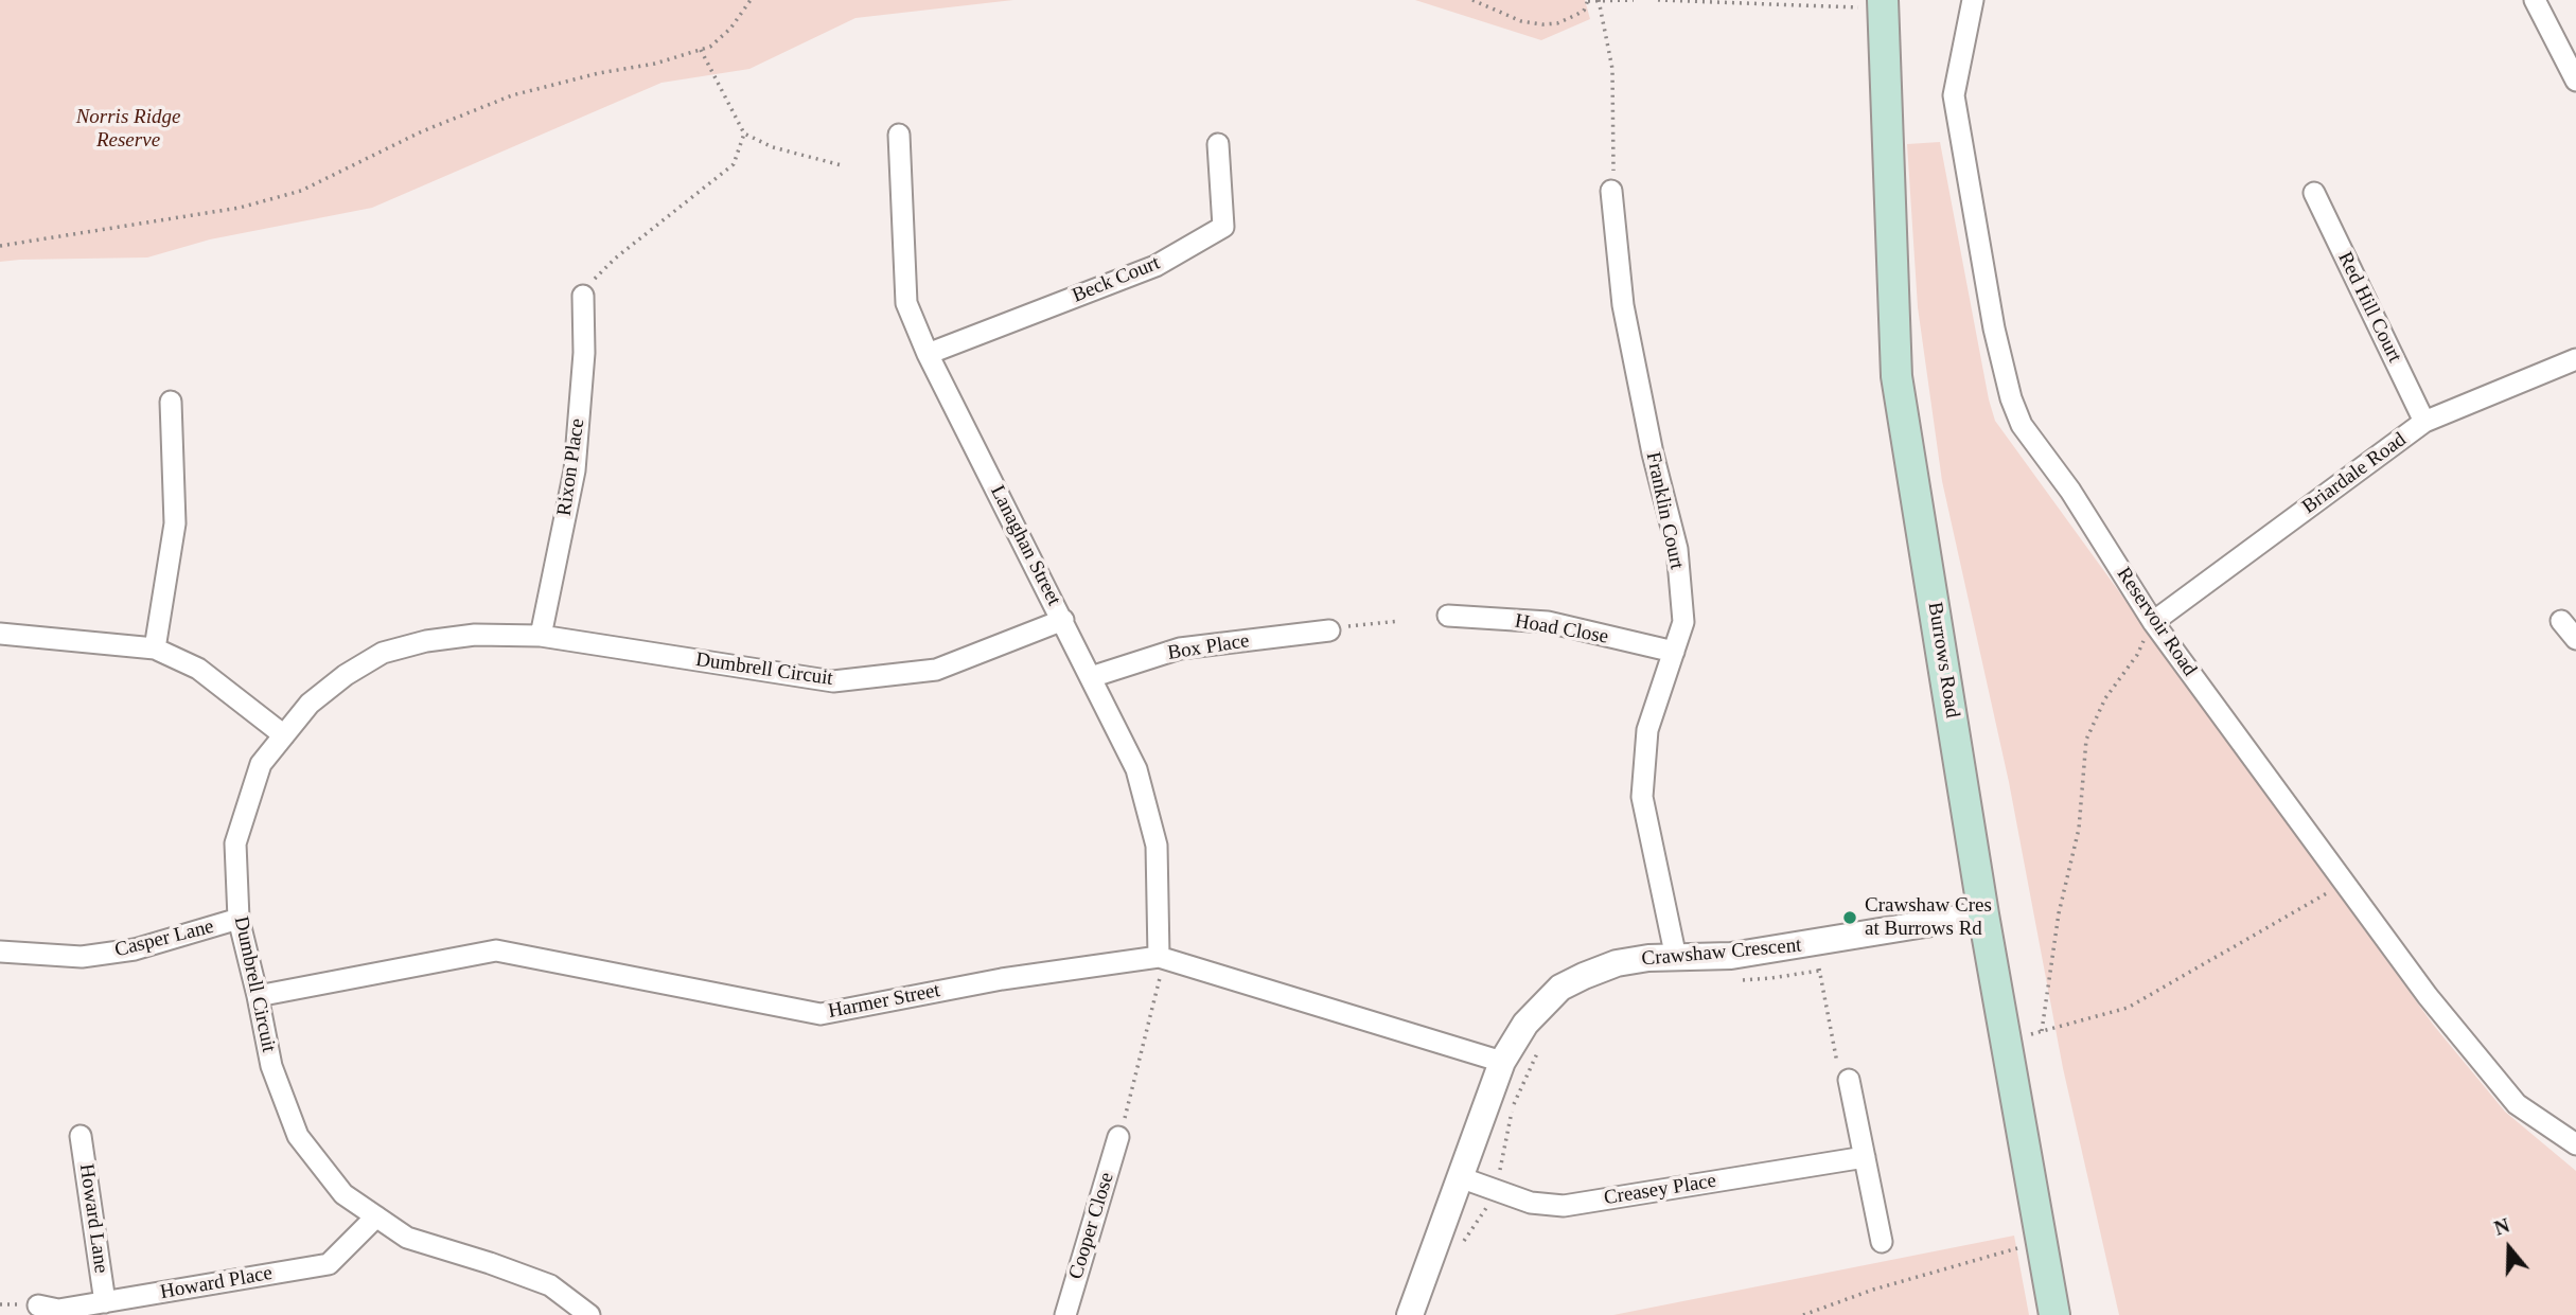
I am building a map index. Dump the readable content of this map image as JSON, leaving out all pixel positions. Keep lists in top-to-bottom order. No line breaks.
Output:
{"streets":{"main road":["Burrows Road"],"street":["Beck Court","Red Hill Court","Rixon Place","Briardale Road","Franklin Court","Lanaghan Street","Reservoir Road","Hoad Close","Box Place","Dumbrell Circuit","Casper Lane","Crawshaw Crescent","Harmer Street","Creasey Place","Howard Lane","Cooper Close","Howard Place"]},"crossings":[["Beck Court","Lanaghan Street"],["Red Hill Court","Briardale Road"],["Rixon Place","Dumbrell Circuit"],["Briardale Road","Reservoir Road"],["Franklin Court","Hoad Close"],["Franklin Court","Crawshaw Crescent"],["Lanaghan Street","Box Place"],["Lanaghan Street","Dumbrell Circuit"],["Lanaghan Street","Harmer Street"],["Burrows Road","Crawshaw Crescent"],["Dumbrell Circuit","Casper Lane"],["Dumbrell Circuit","Harmer Street"],["Dumbrell Circuit","Howard Place"],["Crawshaw Crescent","Harmer Street"],["Crawshaw Crescent","Creasey Place"],["Howard Lane","Howard Place"]],"parks":["Norris Ridge Reserve"],"places":["Crawshaw Cres at Burrows Rd"],"north":"top"}
